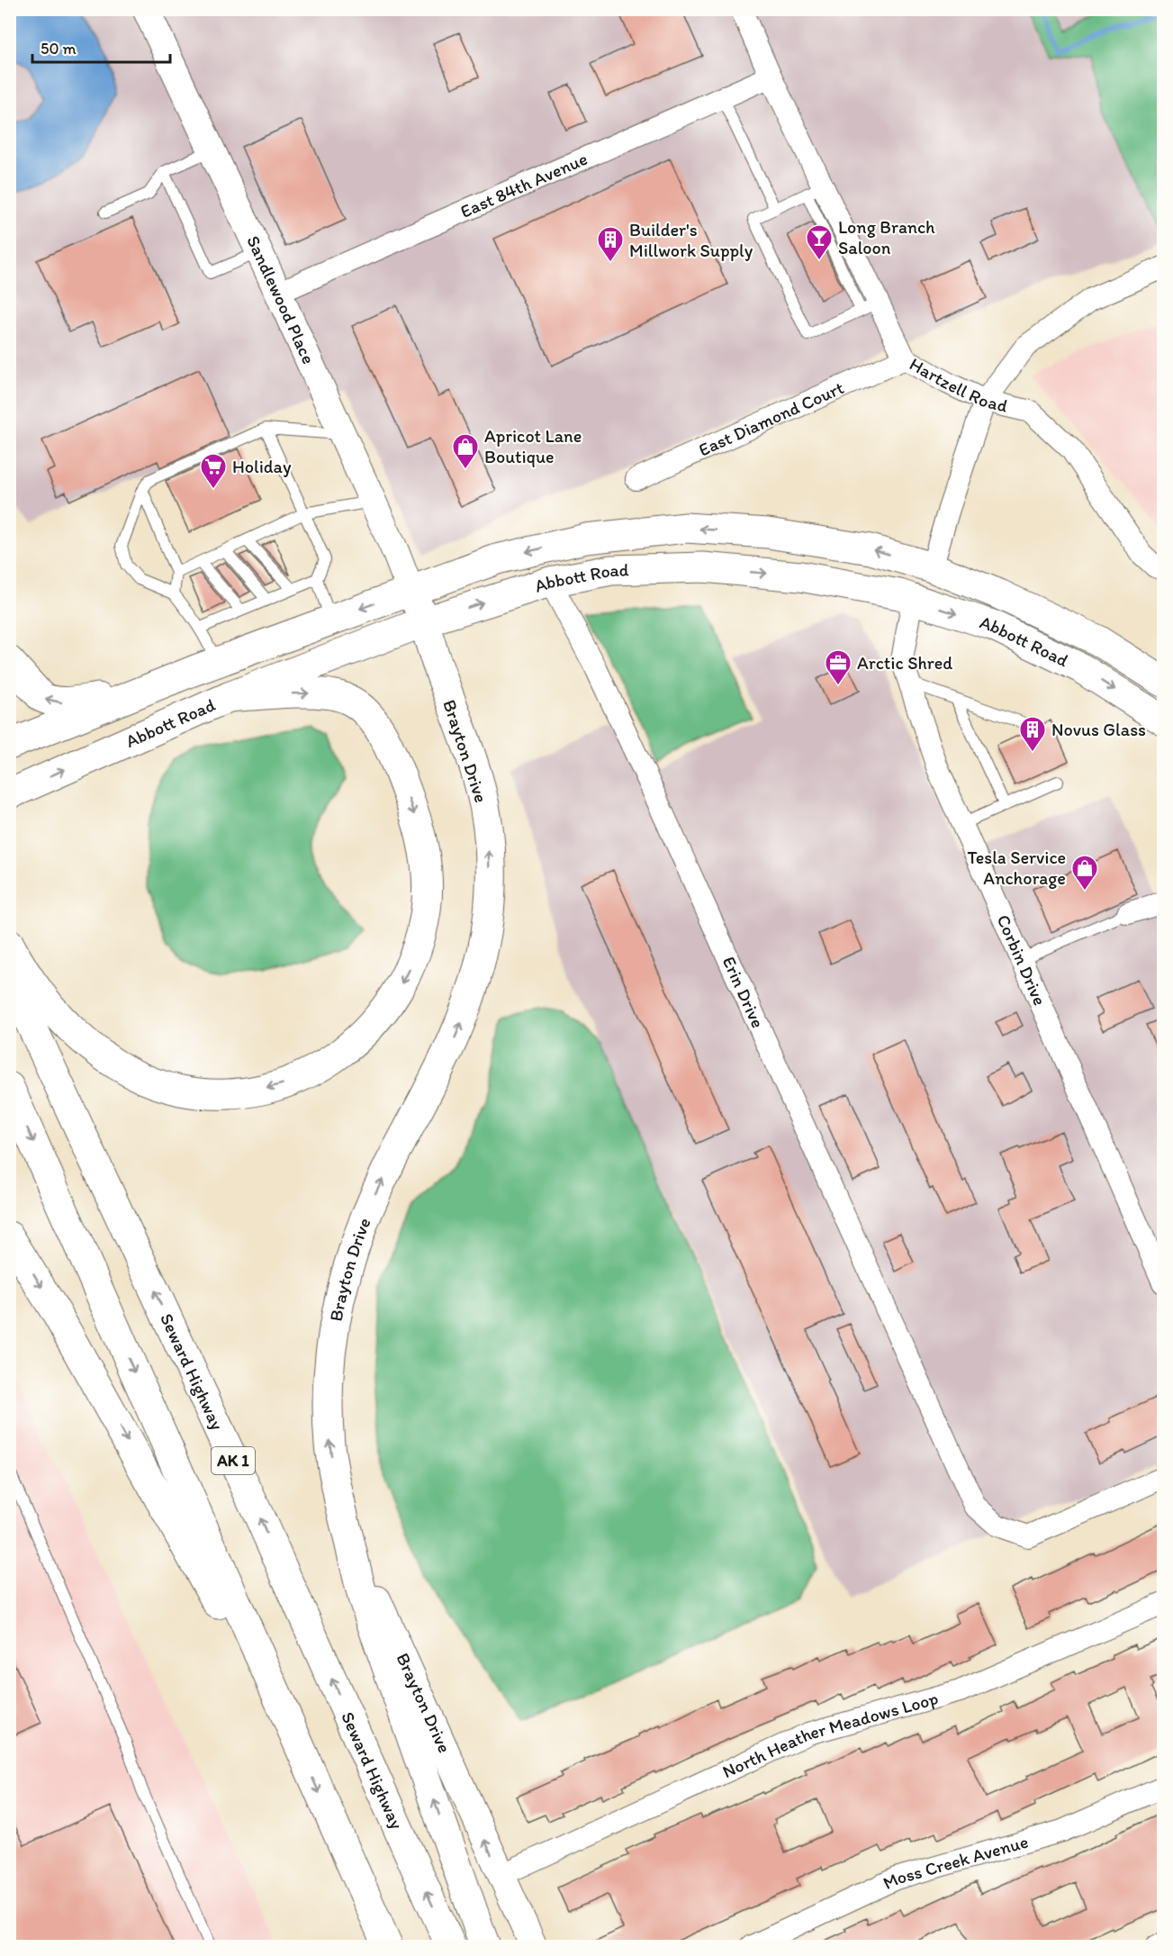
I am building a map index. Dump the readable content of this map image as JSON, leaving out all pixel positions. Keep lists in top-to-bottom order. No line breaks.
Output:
{"streets":{"main road":["Abbott Road","Brayton Drive","Seward Highway","AK 1"],"street":["East 84th Avenue","Sandlewood Place","Hartzell Road","East Diamond Court","Corbin Drive","Erin Drive","North Heather Meadows Loop","Moss Creek Avenue"]},"crossings":[["East 84th Avenue","Sandlewood Place"],["East 84th Avenue","Hartzell Road"],["Sandlewood Place","Abbott Road"],["Sandlewood Place","Brayton Drive"],["Hartzell Road","East Diamond Court"],["Abbott Road","Brayton Drive"],["Abbott Road","Corbin Drive"],["Abbott Road","Erin Drive"],["Brayton Drive","North Heather Meadows Loop"]],"places":{"bar":["Long Branch Saloon"],"building":["Builder's Millwork Supply","Novus Glass"],"shop":["Apricot Lane Boutique","Tesla Service Anchorage"],"supermarket":["Holiday"],"office":["Arctic Shred"]},"scale_bar":"50 m"}
